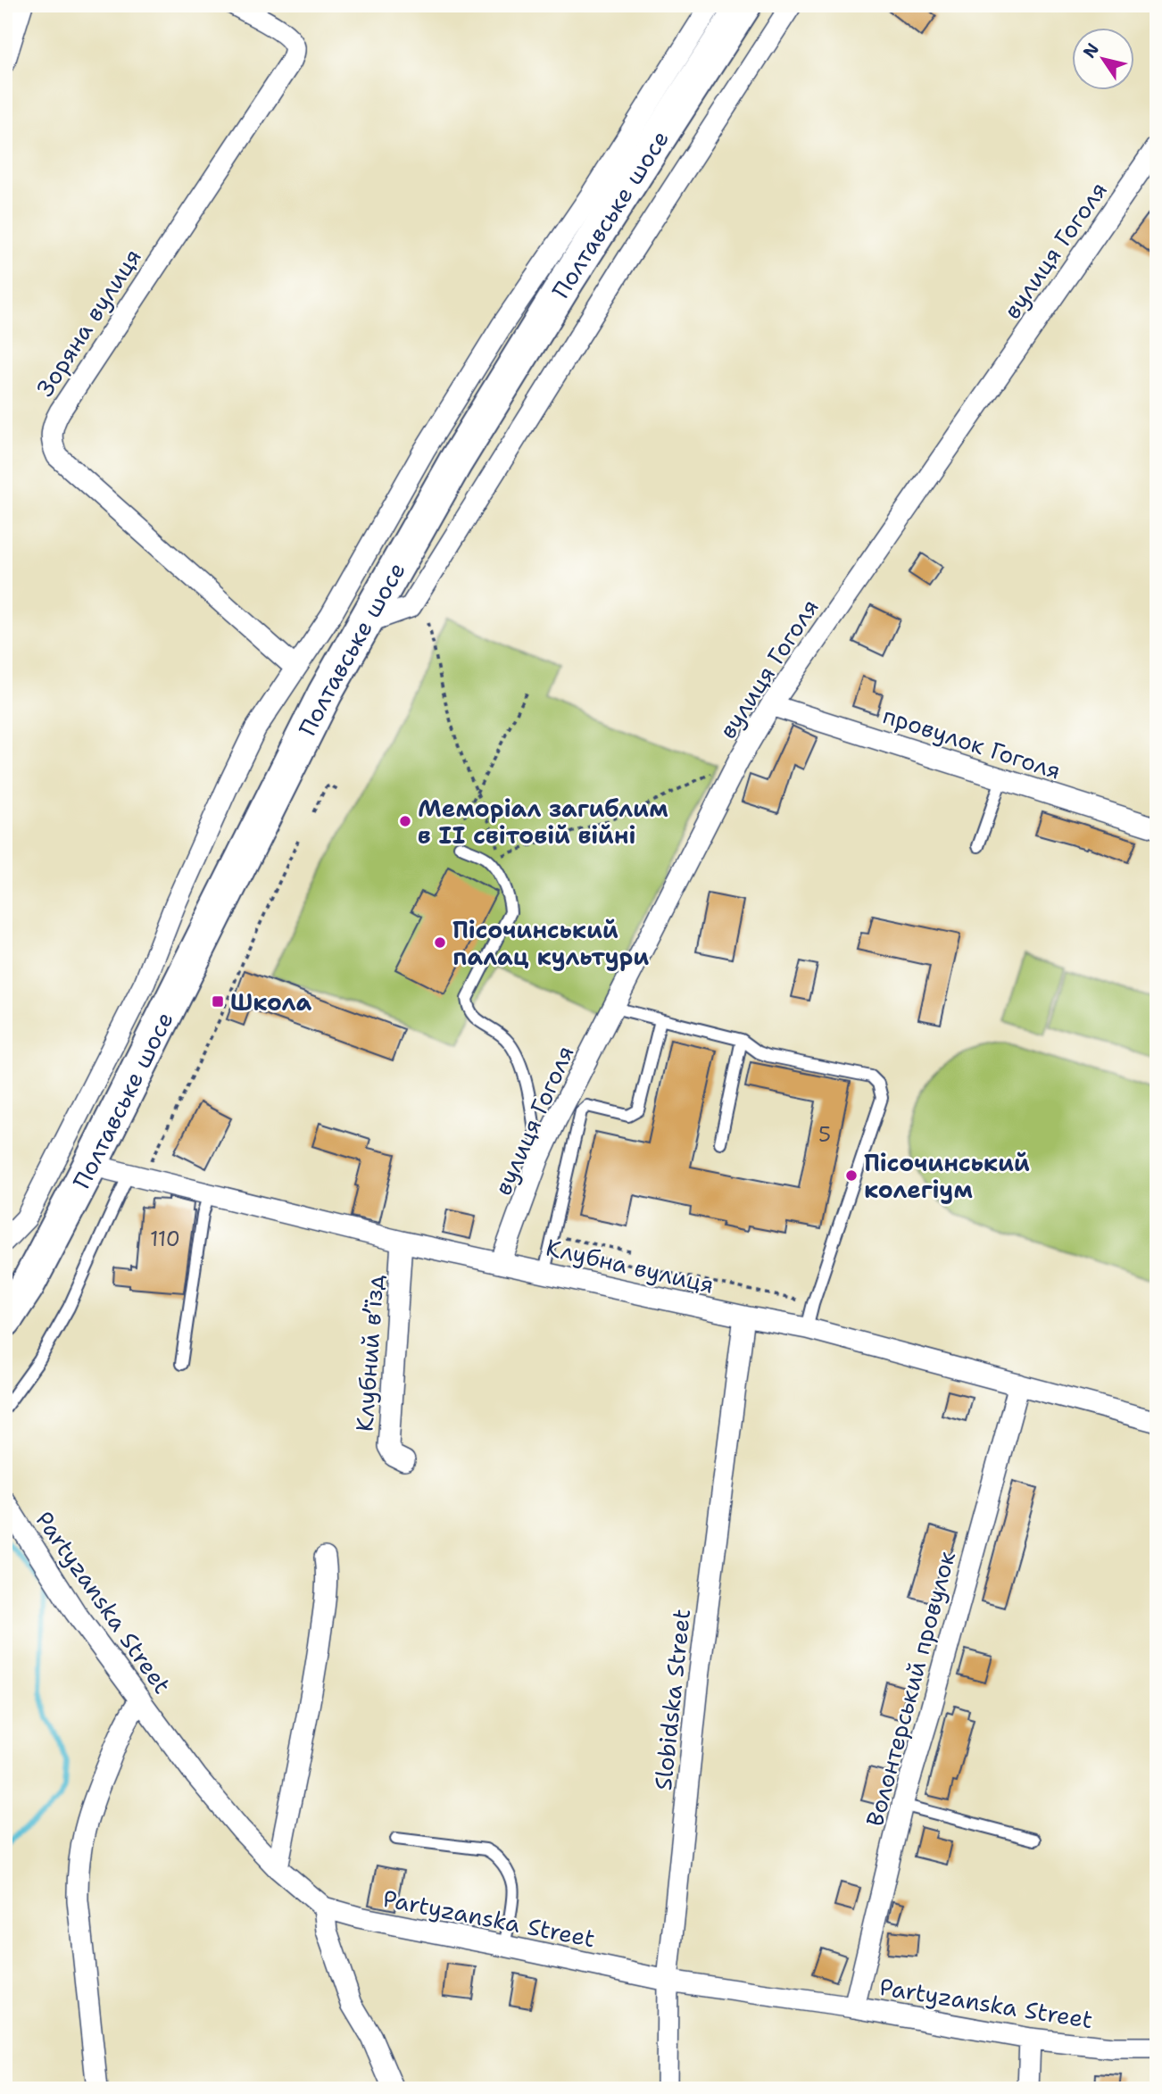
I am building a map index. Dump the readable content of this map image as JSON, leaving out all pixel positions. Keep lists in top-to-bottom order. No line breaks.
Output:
{"streets":{"highway":["Полтавське шосе"],"street":["вулиця Гоголя","Зоряна вулиця","провулок Гоголя","Клубна вулиця","Клубний в’їзд","Partyzanska Street","Волонтерський провулок","Slobidska Street"]},"crossings":[["Полтавське шосе","Клубна вулиця"],["вулиця Гоголя","провулок Гоголя"],["вулиця Гоголя","Клубна вулиця"],["Клубна вулиця","Клубний в’їзд"],["Клубна вулиця","Волонтерський провулок"],["Клубна вулиця","Slobidska Street"],["Partyzanska Street","Волонтерський провулок"],["Partyzanska Street","Slobidska Street"]],"places":{"other":["Меморіал загиблим в II світовій війні","Пісочинський палац культури","Пісочинський колегіум"],"transit":["Школа"]},"house_numbers":["5","110"],"north":"top left"}
